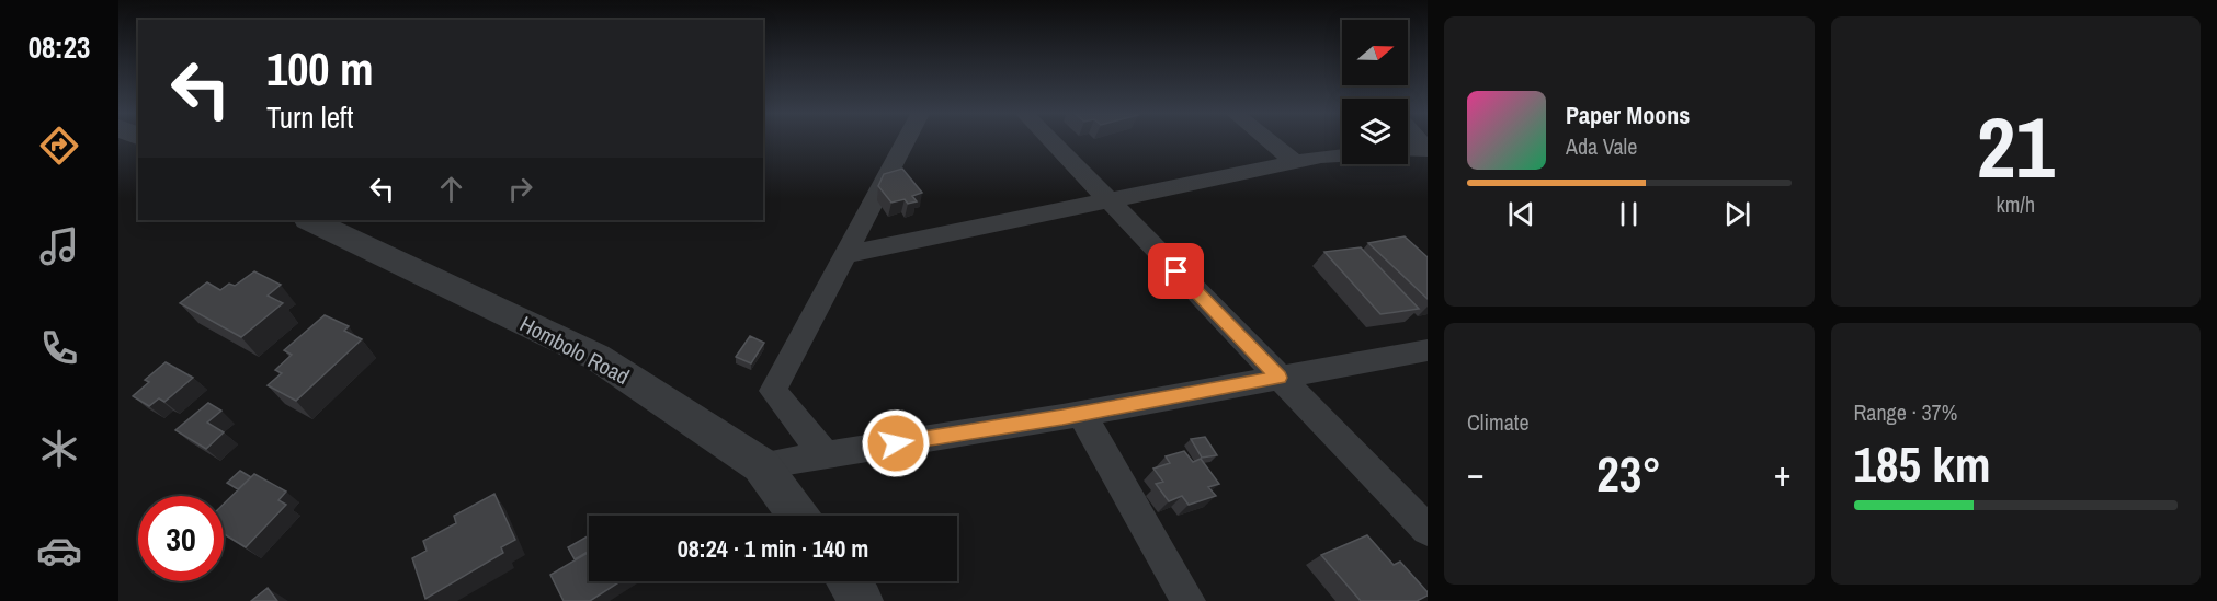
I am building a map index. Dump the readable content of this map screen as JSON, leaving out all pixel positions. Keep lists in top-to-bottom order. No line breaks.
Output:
{"streets":{"street":["Hombolo Road"]},"north":"right","page":{"tabs":"08:23","tile":[["21","km/h"],"Climate",["Range · 37%","185 km"]],"turn":["100 m","Turn left"],"song":["Paper Moons","Ada Vale"],"heat":["−","23°","+"],"limit":"30","trip":"08:24 · 1 min · 140 m"}}
